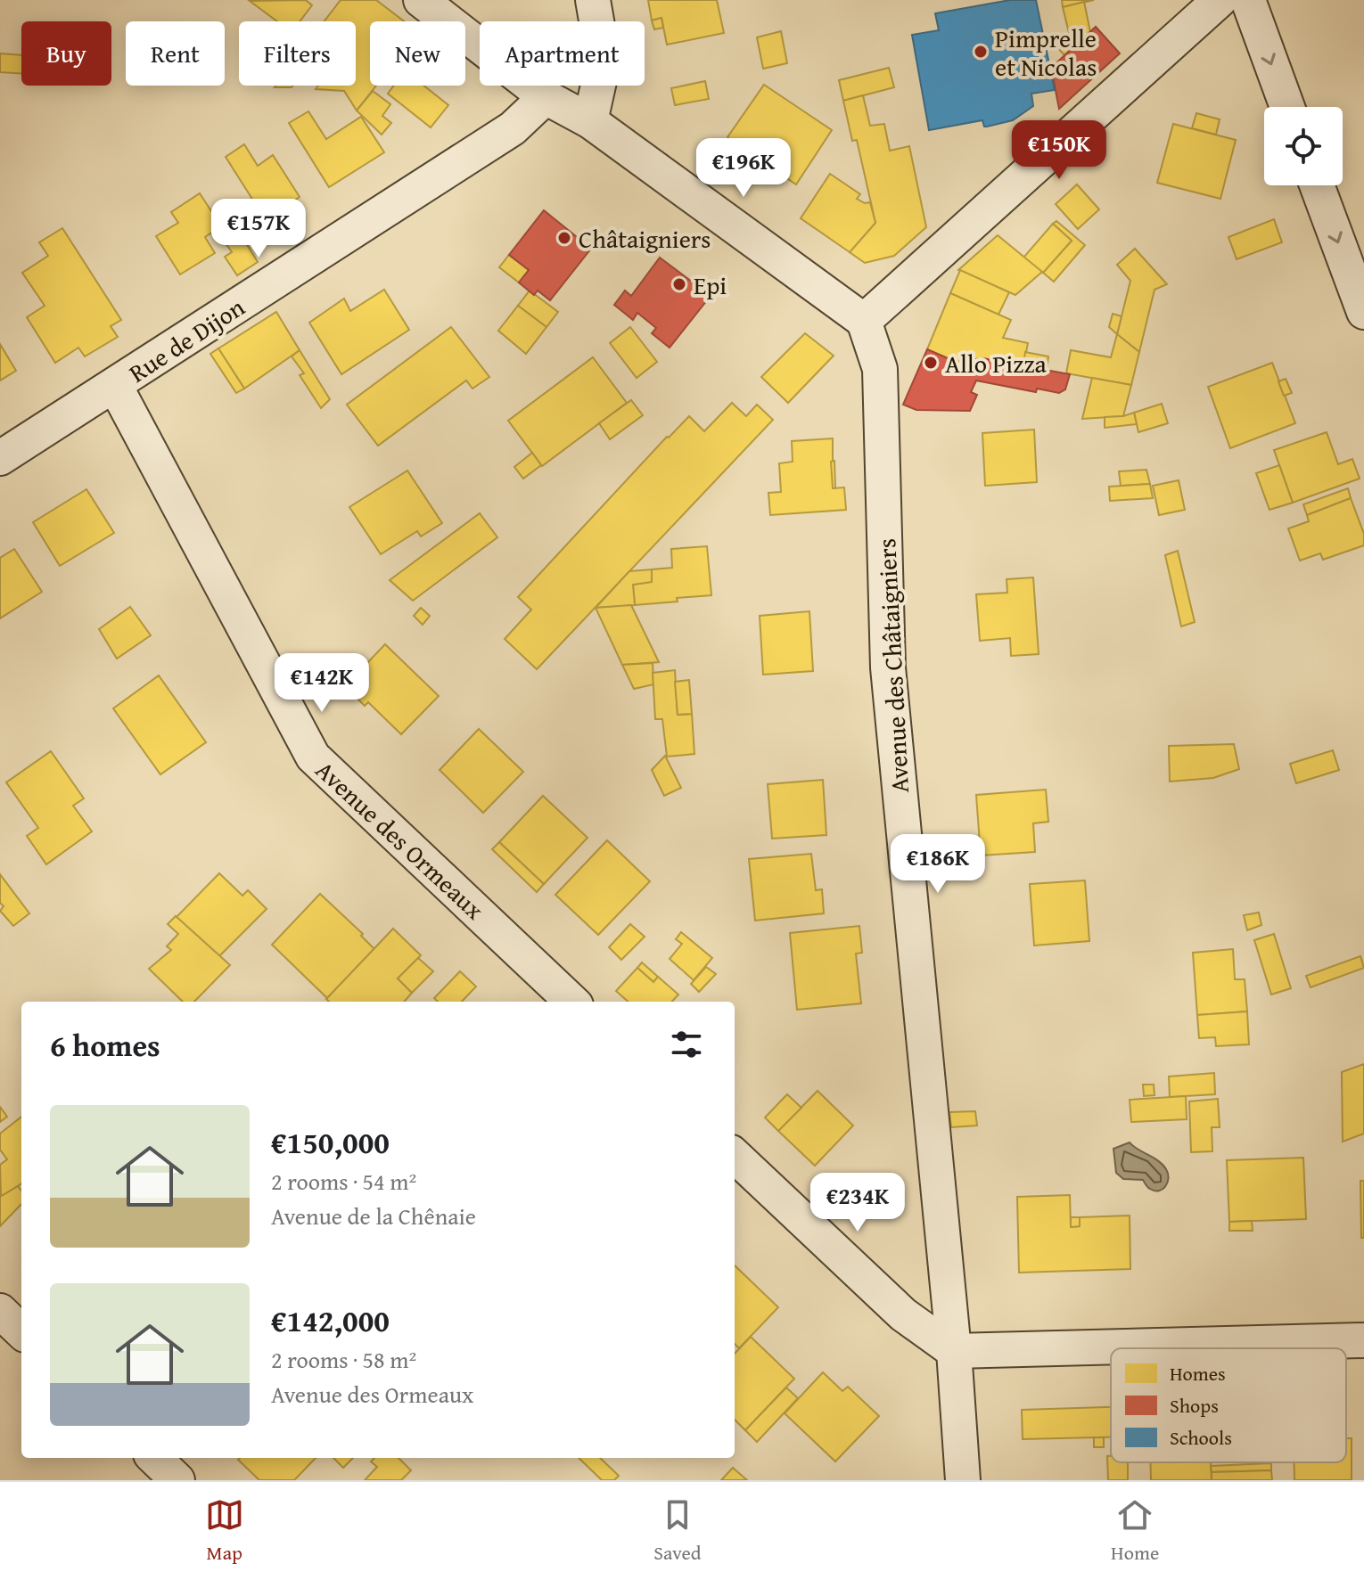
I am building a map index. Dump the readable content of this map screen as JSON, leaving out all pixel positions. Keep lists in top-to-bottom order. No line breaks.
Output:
{"streets":{"street":["Rue de Dijon","Avenue des Châtaigniers","Avenue des Ormeaux"]},"crossings":[["Rue de Dijon","Avenue des Ormeaux"]],"places":["Pimprelle et Nicolas","Châtaigniers","Epi","Allo Pizza"],"legend":["Homes","Shops","Schools"],"page":{"chip":["Buy","Rent","Filters","New","Apartment"],"price":["€150K","€196K","€157K","€142K","€186K","€234K"],"heading":"6 homes","list":[{"name":"€150,000","note":"2 rooms · 54 m² · Avenue de la Chênaie"},{"name":"€142,000","note":"2 rooms · 58 m² · Avenue des Ormeaux"}],"tabs":["Map","Saved","Home"]}}
